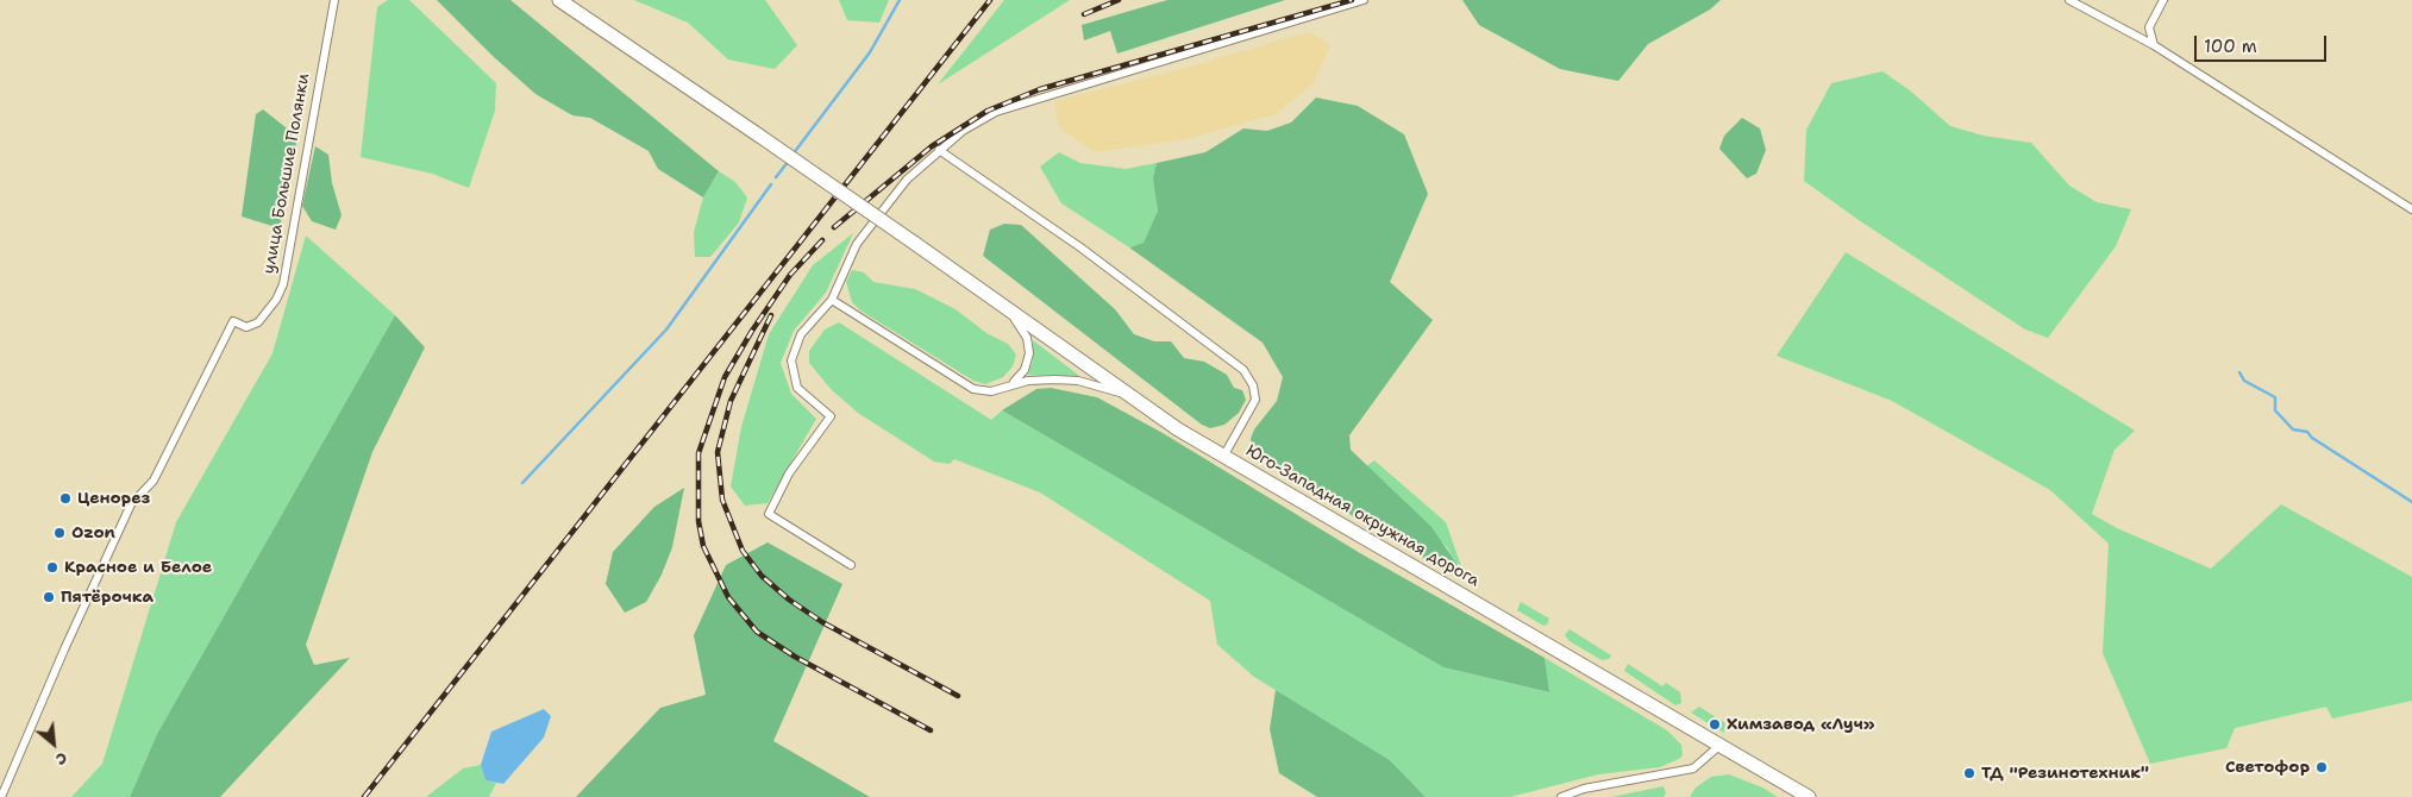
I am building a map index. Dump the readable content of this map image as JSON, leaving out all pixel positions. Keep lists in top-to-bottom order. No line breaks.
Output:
{"streets":{"highway":["Юго-Западная окружная дорога"],"street":["улица Большие Полянки"]},"places":["Ценорез","Ozon","Красное и Белое","Пятёрочка","Химзавод «Луч»","Светофор","ТД \"Резинотехник\""],"scale_bar":"100 m","north":"bottom right"}
